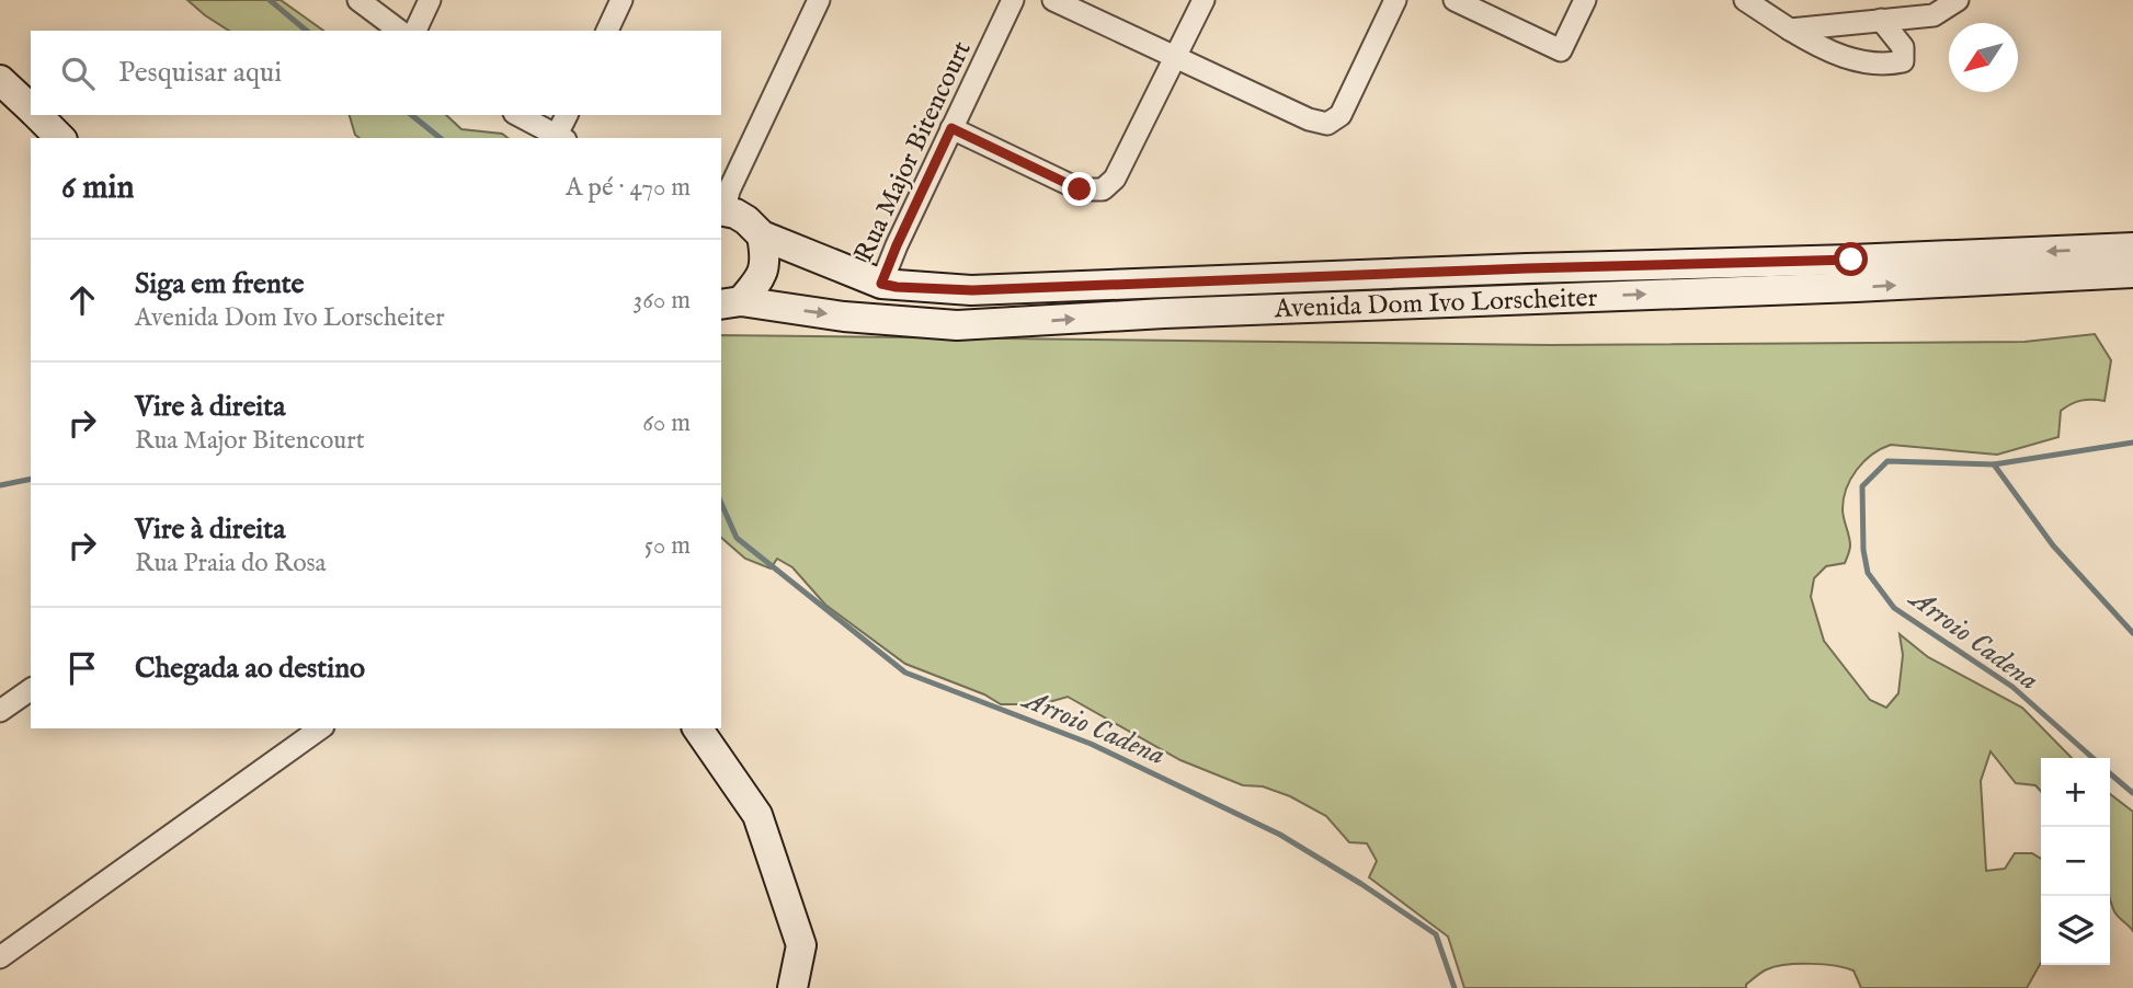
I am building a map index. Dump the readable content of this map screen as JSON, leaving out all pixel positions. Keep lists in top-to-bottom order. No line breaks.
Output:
{"streets":{"main road":["Avenida Dom Ivo Lorscheiter"],"street":["Rua Major Bitencourt"]},"crossings":[["Rua Major Bitencourt","Avenida Dom Ivo Lorscheiter"]],"water":["Arroio Cadena"],"north":"bottom left","page":{"search":"Pesquisar aqui","heading":["6 min","A pé · 470 m"],"list":[["Siga em frente","Avenida Dom Ivo Lorscheiter","360 m"],["Vire à direita","Rua Major Bitencourt","60 m"],["Vire à direita","Rua Praia do Rosa","50 m"],"Chegada ao destino"],"map_buttons":["+","−"]}}
